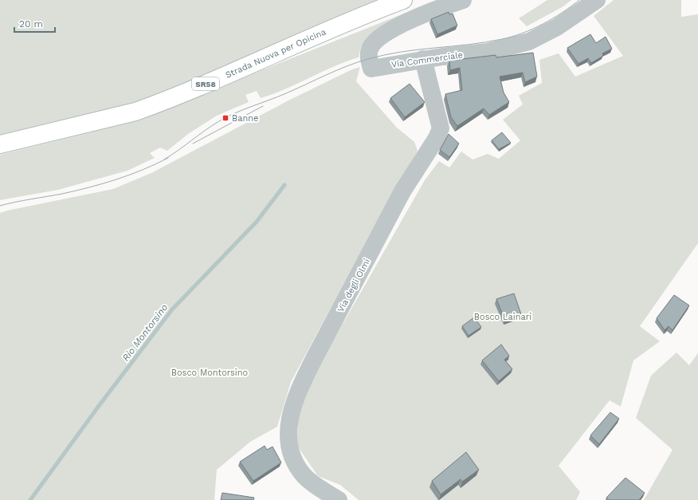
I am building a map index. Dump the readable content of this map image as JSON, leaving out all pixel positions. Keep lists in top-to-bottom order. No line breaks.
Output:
{"streets":{"main road":["Strada Nuova per Opicina","SR58"],"street":["Via Commerciale","Via degli Olmi"]},"crossings":[["Via Commerciale","Via degli Olmi"]],"water":["Rio Montorsino"],"parks":["Bosco Lainari","Bosco Montorsino"],"places":{"transit":["Banne"]},"scale_bar":"20 m"}
